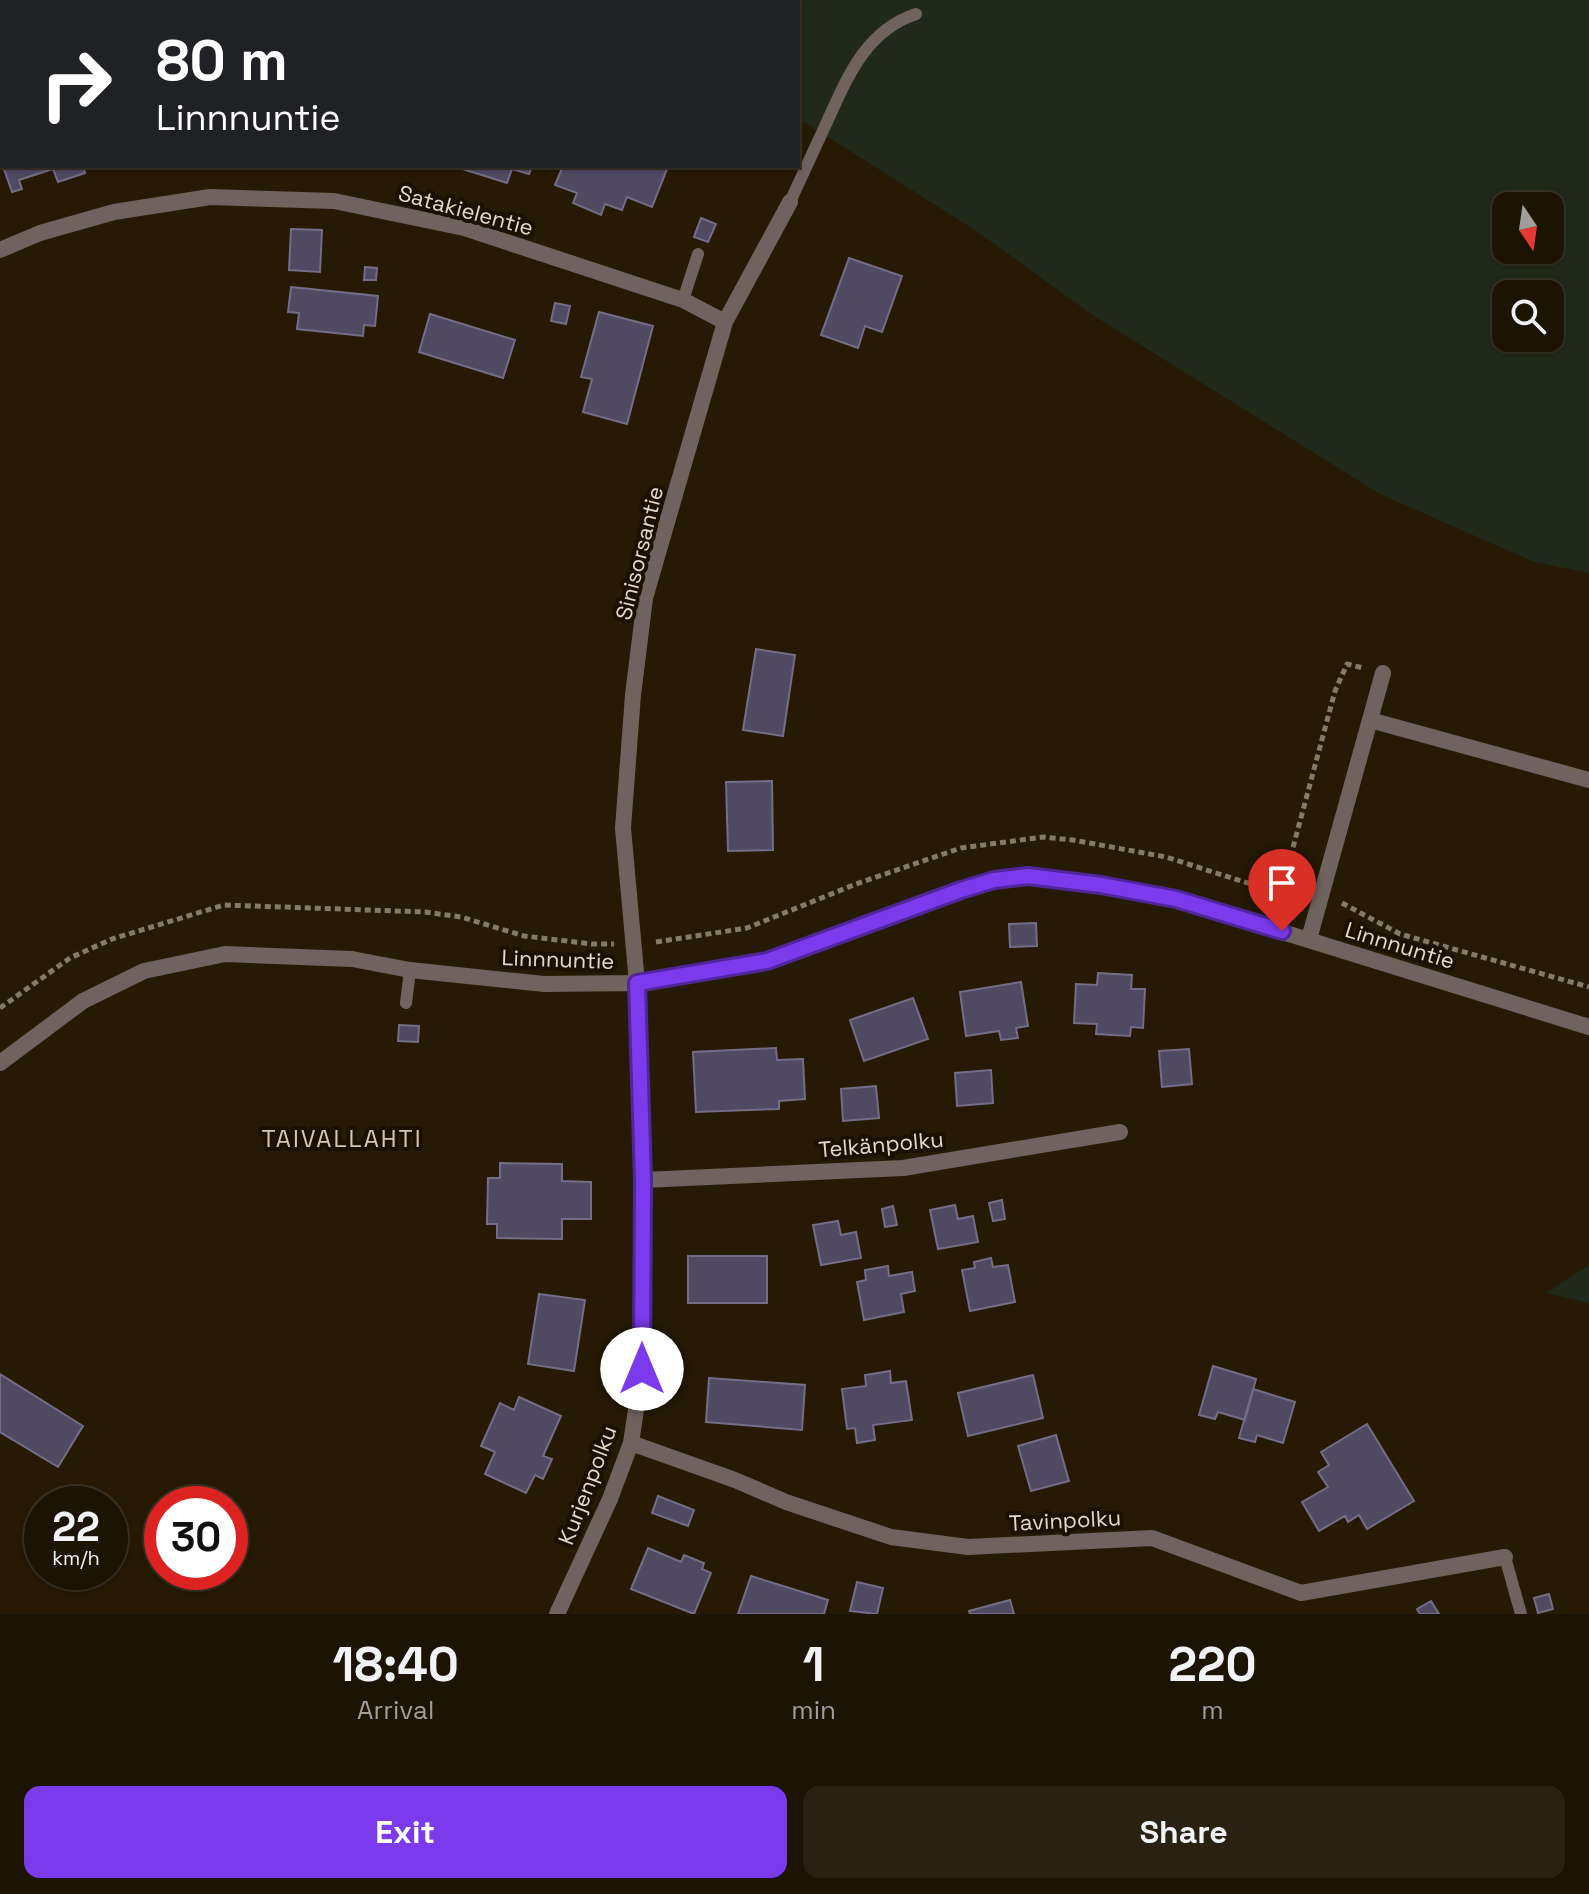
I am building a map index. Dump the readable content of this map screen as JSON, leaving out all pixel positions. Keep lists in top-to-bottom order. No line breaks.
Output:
{"streets":{"street":["Satakielentie","Sinisorsantie","Linnnuntie","Telkänpolku","Kurjenpolku","Tavinpolku"]},"crossings":[["Satakielentie","Sinisorsantie"],["Sinisorsantie","Linnnuntie"],["Sinisorsantie","Kurjenpolku"],["Linnnuntie","Kurjenpolku"],["Telkänpolku","Kurjenpolku"],["Kurjenpolku","Tavinpolku"]],"districts":["TAIVALLAHTI"],"north":"bottom","page":{"turn":["80 m","Linnnuntie"],"speed":"22 km/h","limit":"30","eta":["18:40","Arrival","1","min","220","m"],"buttons":["Exit","Share"]}}
